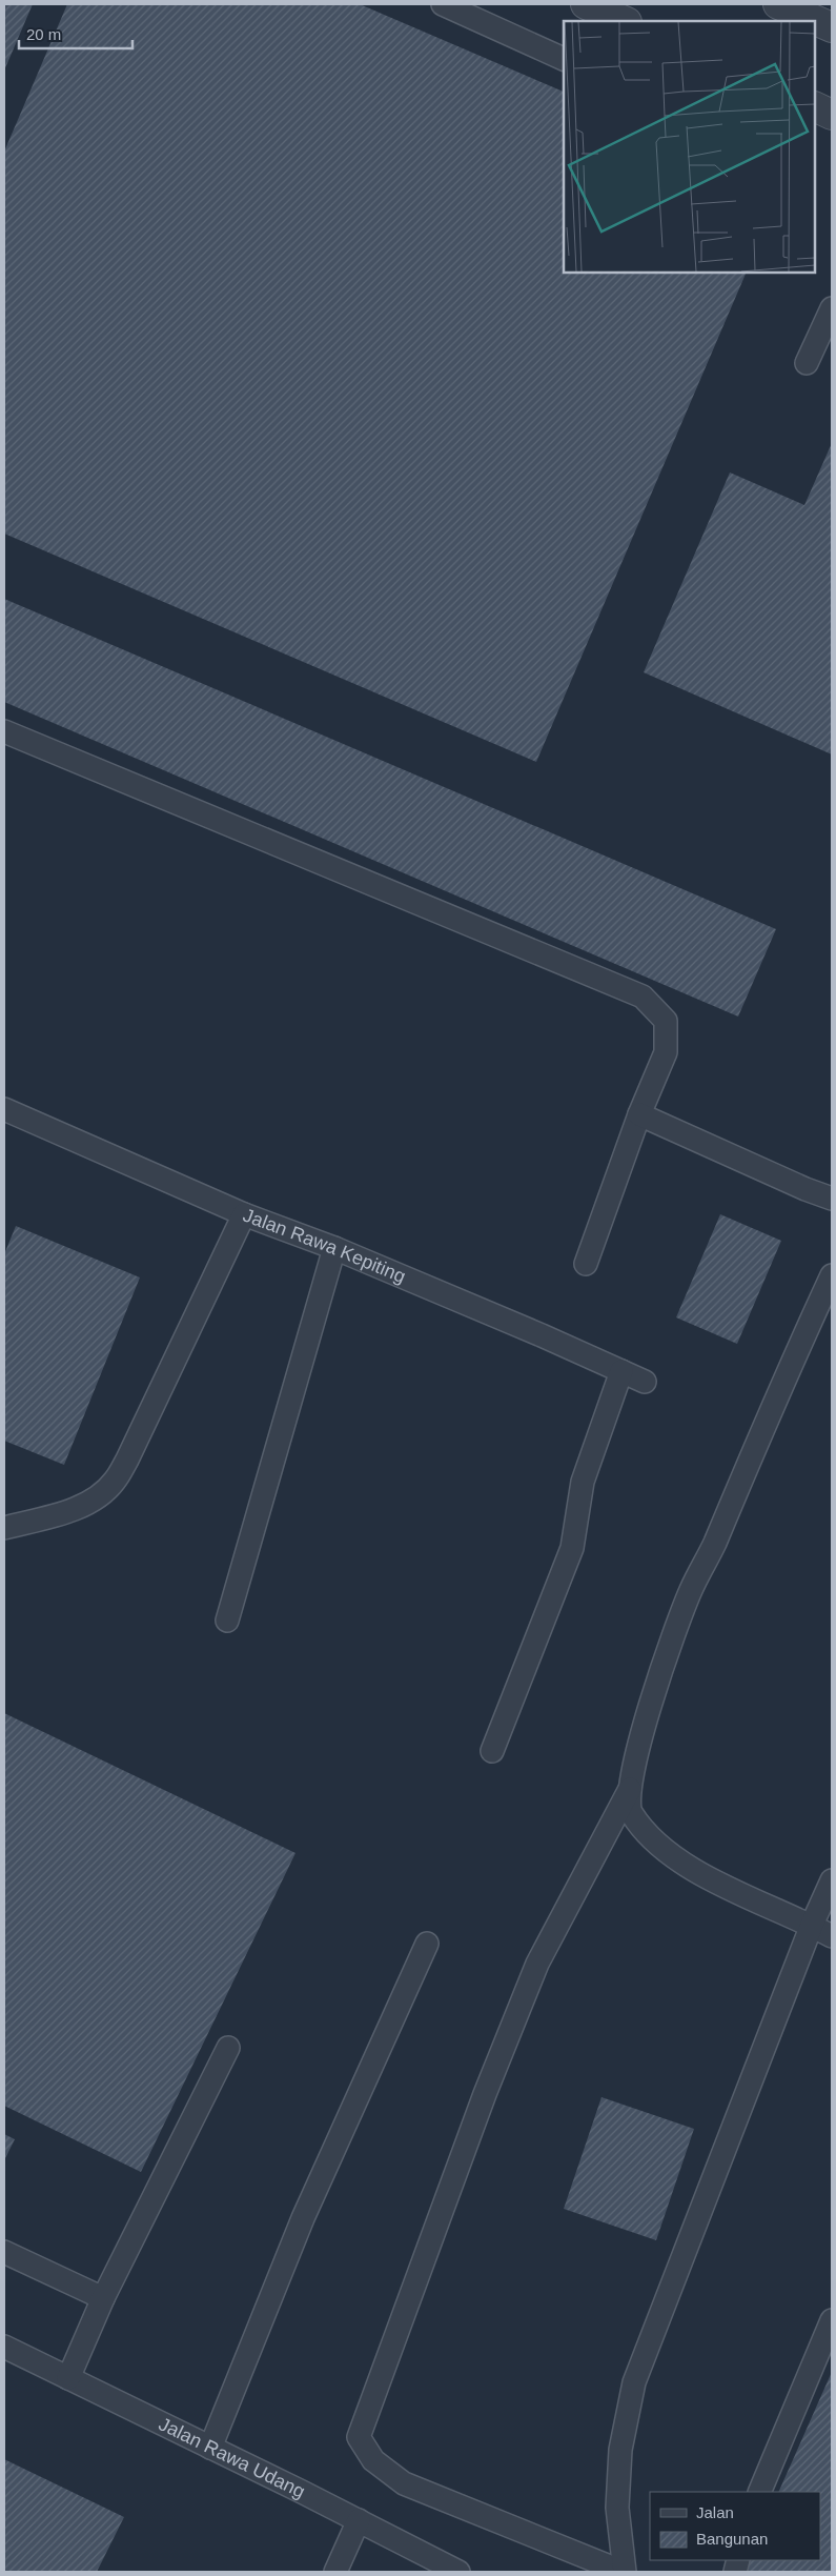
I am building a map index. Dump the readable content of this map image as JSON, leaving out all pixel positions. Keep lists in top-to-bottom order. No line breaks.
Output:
{"streets":{"lane":["Jalan Rawa Kepiting","Jalan Rawa Udang"]},"legend":["Jalan","Bangunan"],"scale_bar":"20 m"}
